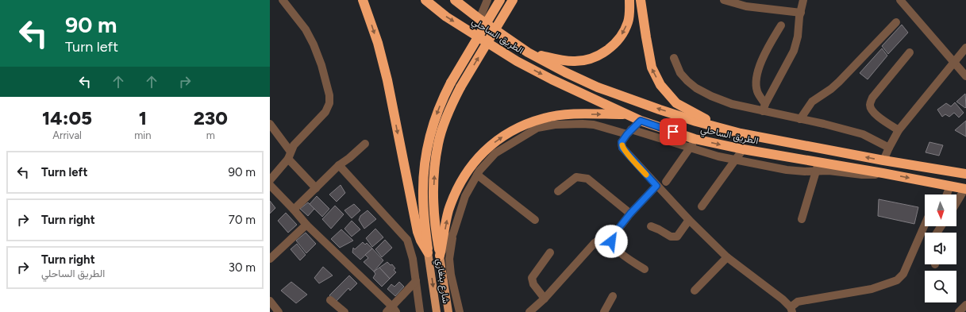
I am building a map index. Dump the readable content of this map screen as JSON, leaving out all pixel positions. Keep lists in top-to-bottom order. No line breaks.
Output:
{"streets":{"highway":["الطريق الساحلي"],"main road":["شارع بنغازي"]},"north":"bottom","page":{"turn":["90 m","Turn left"],"eta":["14:05","Arrival","1","min","230","m"],"list":[{"name":"Turn left","value":"90 m"},{"name":"Turn right","value":"70 m"},{"name":"Turn right","note":"الطريق الساحلي","value":"30 m"}]}}
